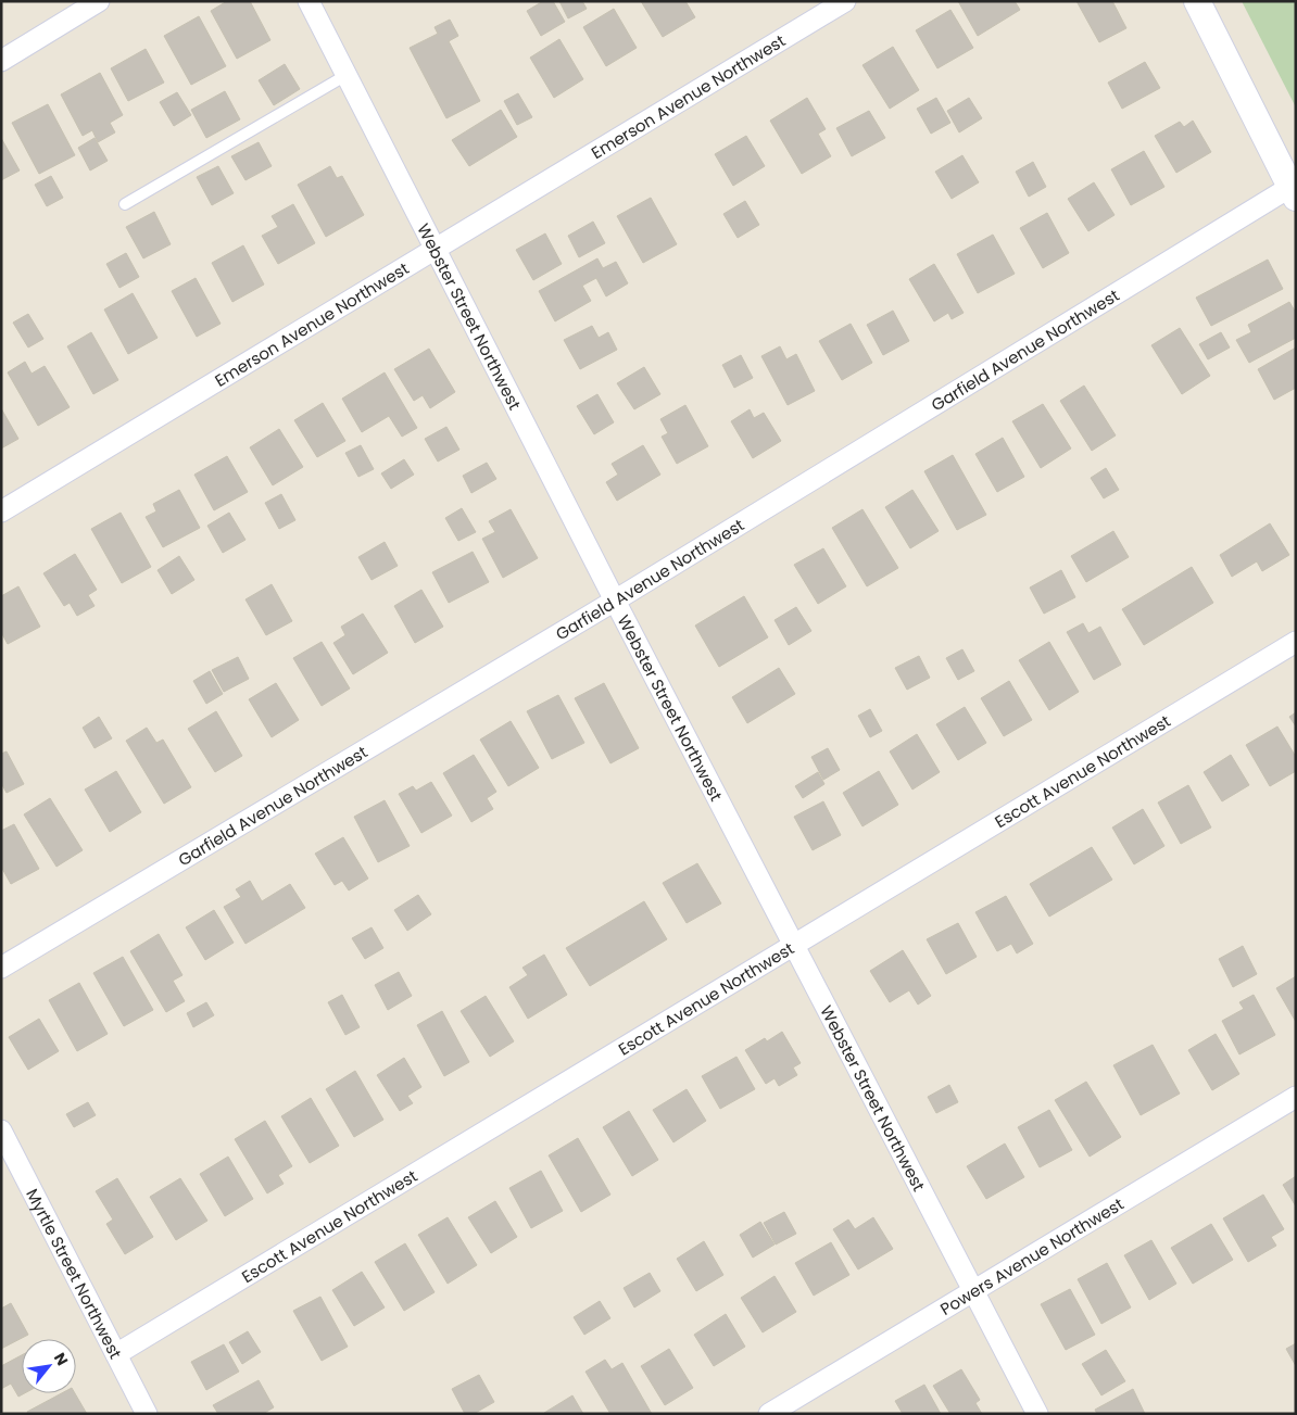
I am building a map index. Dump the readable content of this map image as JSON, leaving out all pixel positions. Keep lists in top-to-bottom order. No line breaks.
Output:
{"streets":{"street":["Emerson Avenue Northwest","Webster Street Northwest","Garfield Avenue Northwest","Escott Avenue Northwest","Powers Avenue Northwest","Myrtle Street Northwest"]},"crossings":[["Emerson Avenue Northwest","Webster Street Northwest"],["Webster Street Northwest","Garfield Avenue Northwest"],["Webster Street Northwest","Escott Avenue Northwest"],["Webster Street Northwest","Powers Avenue Northwest"],["Escott Avenue Northwest","Myrtle Street Northwest"]],"north":"top right"}
